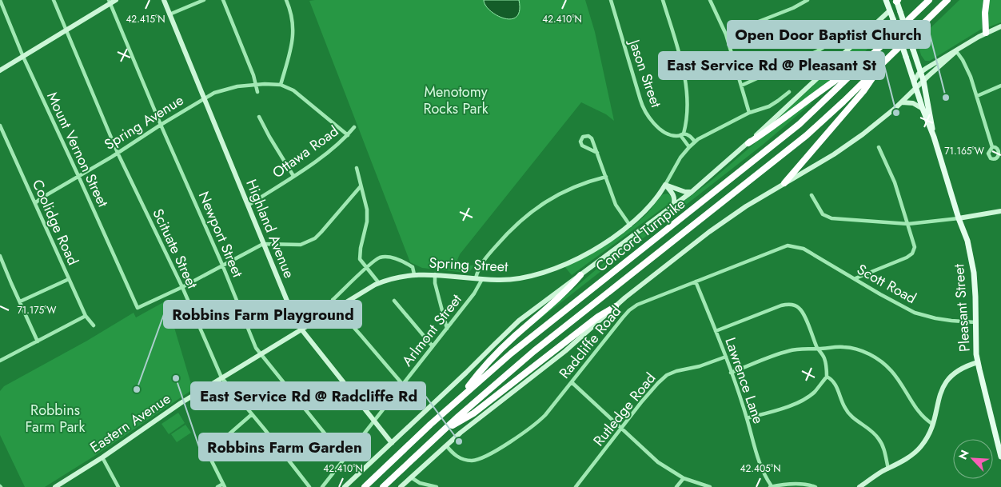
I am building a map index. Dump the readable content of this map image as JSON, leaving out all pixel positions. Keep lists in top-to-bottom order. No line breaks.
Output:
{"streets":{"highway":["Concord Turnpike"],"main road":["Highland Avenue","Spring Street","Pleasant Street","Eastern Avenue"],"street":["Jason Street","Spring Avenue","Mount Vernon Street","Ottawa Road","Coolidge Road","Newport Street","Scituate Street","Scott Road","Arlmont Street","Radcliffe Road","Lawrence Lane","Rutledge Road"]},"crossings":[["Jason Street","Spring Street"],["Spring Avenue","Mount Vernon Street"],["Spring Avenue","Coolidge Road"],["Spring Avenue","Highland Avenue"],["Spring Avenue","Newport Street"],["Spring Avenue","Scituate Street"],["Mount Vernon Street","Scituate Street"],["Ottawa Road","Highland Avenue"],["Highland Avenue","Concord Turnpike"],["Highland Avenue","Spring Street"],["Highland Avenue","Arlmont Street"],["Highland Avenue","Eastern Avenue"],["Newport Street","Arlmont Street"],["Newport Street","Eastern Avenue"],["Concord Turnpike","Pleasant Street"],["Scituate Street","Eastern Avenue"],["Spring Street","Arlmont Street"],["Spring Street","Eastern Avenue"],["Scott Road","Pleasant Street"],["Scott Road","Radcliffe Road"],["Radcliffe Road","Lawrence Lane"],["Lawrence Lane","Rutledge Road"]],"parks":["Menotomy Rocks Park","Robbins Farm Park"],"places":["Open Door Baptist Church","East Service Rd @ Pleasant St","Robbins Farm Garden","Robbins Farm Playground","East Service Rd @ Radcliffe Rd"],"north":"top left","coordinates":["42.415°N","42.410°N","71.165°W","71.175°W","42.405°N"]}
